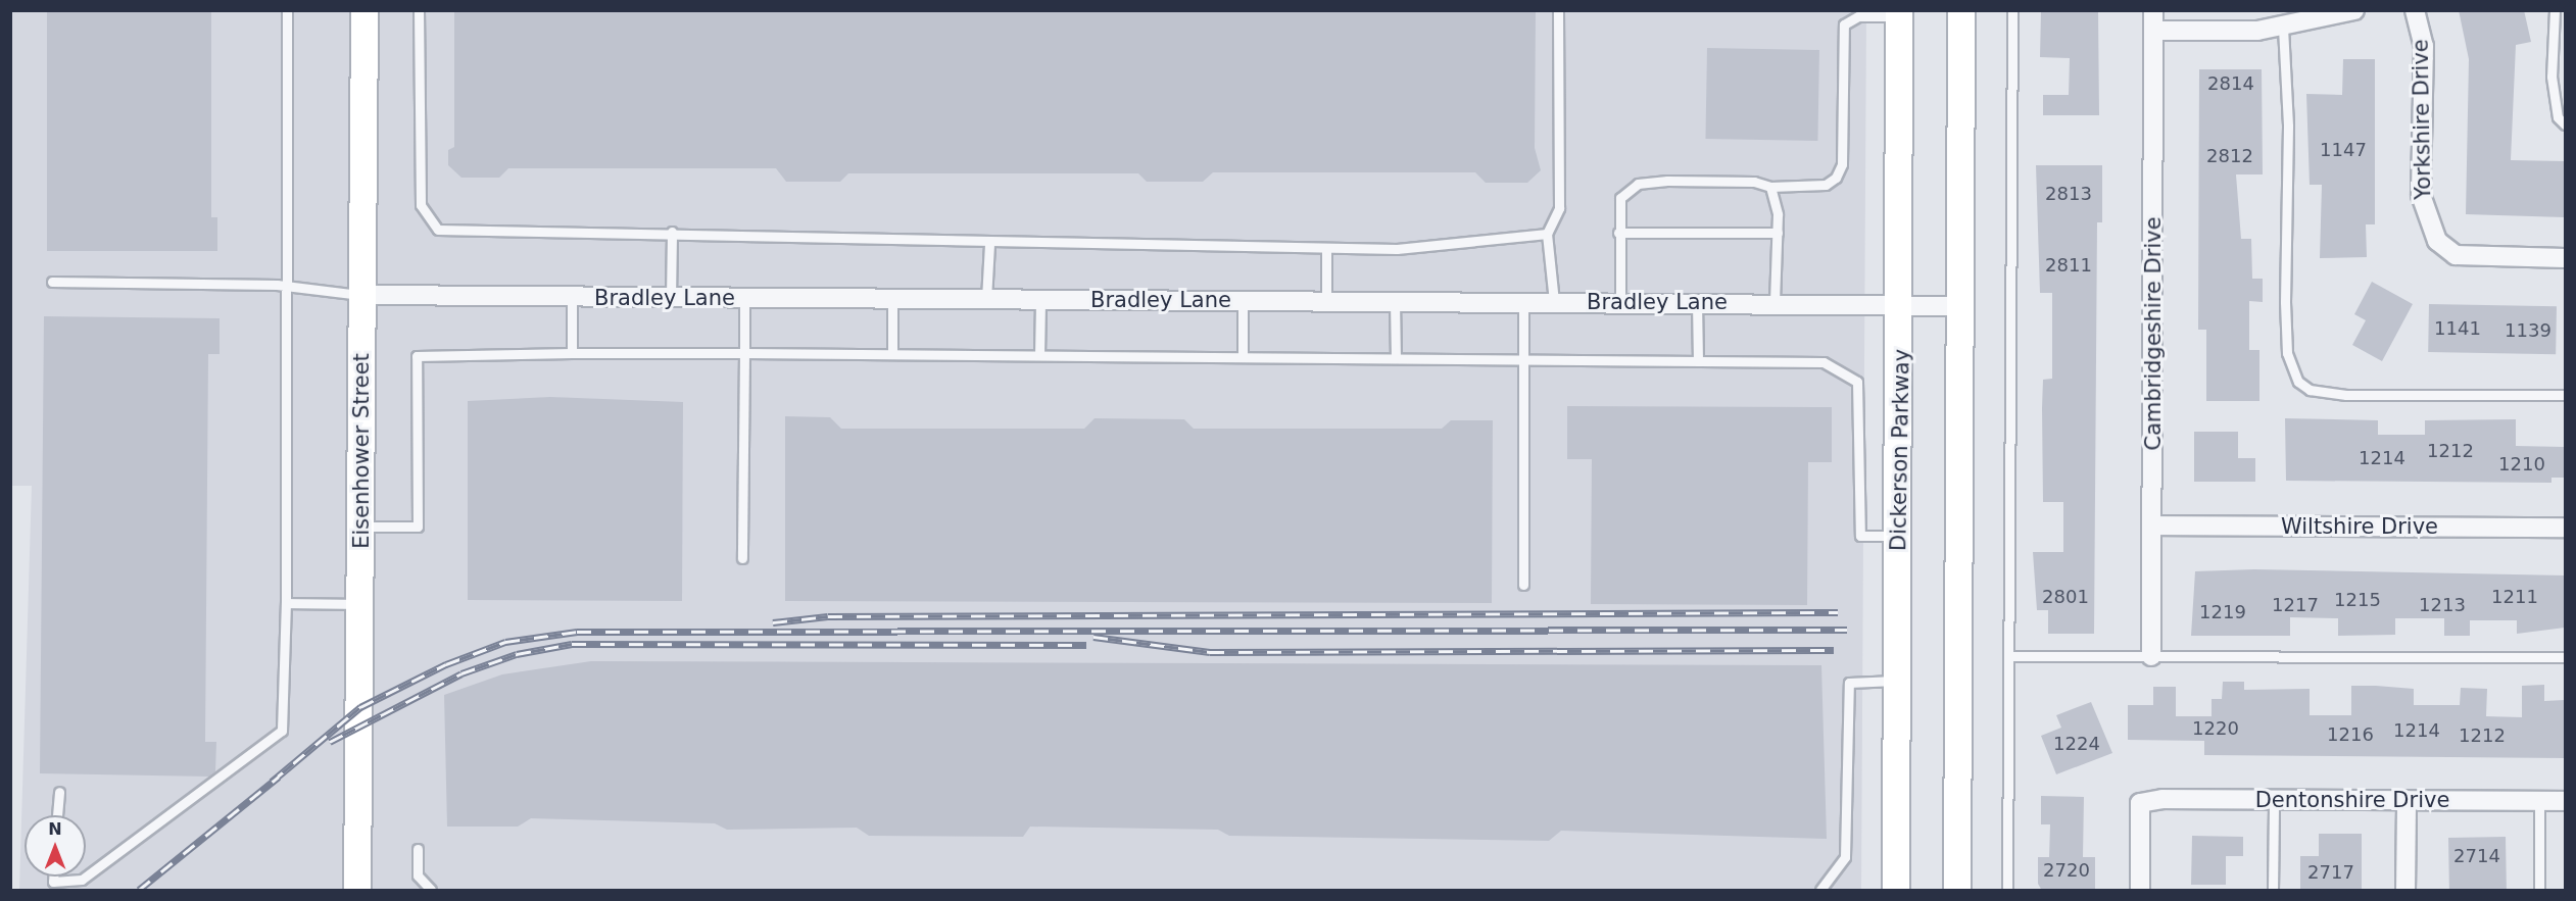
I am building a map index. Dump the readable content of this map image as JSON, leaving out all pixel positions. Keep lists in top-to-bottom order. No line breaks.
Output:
{"streets":{"main road":["Dickerson Parkway","Eisenhower Street"],"street":["Yorkshire Drive","Bradley Lane","Cambridgeshire Drive","Wiltshire Drive","Dentonshire Drive"]},"crossings":[["Bradley Lane","Dickerson Parkway"],["Bradley Lane","Eisenhower Street"],["Cambridgeshire Drive","Wiltshire Drive"]],"house_numbers":["2814","1147","2812","2813","2811","1141","1139","1212","1214","1210","2801","1211","1215","1217","1213","1219","1220","1214","1216","1212","1224","2714","2720","2717"],"north":"top"}
